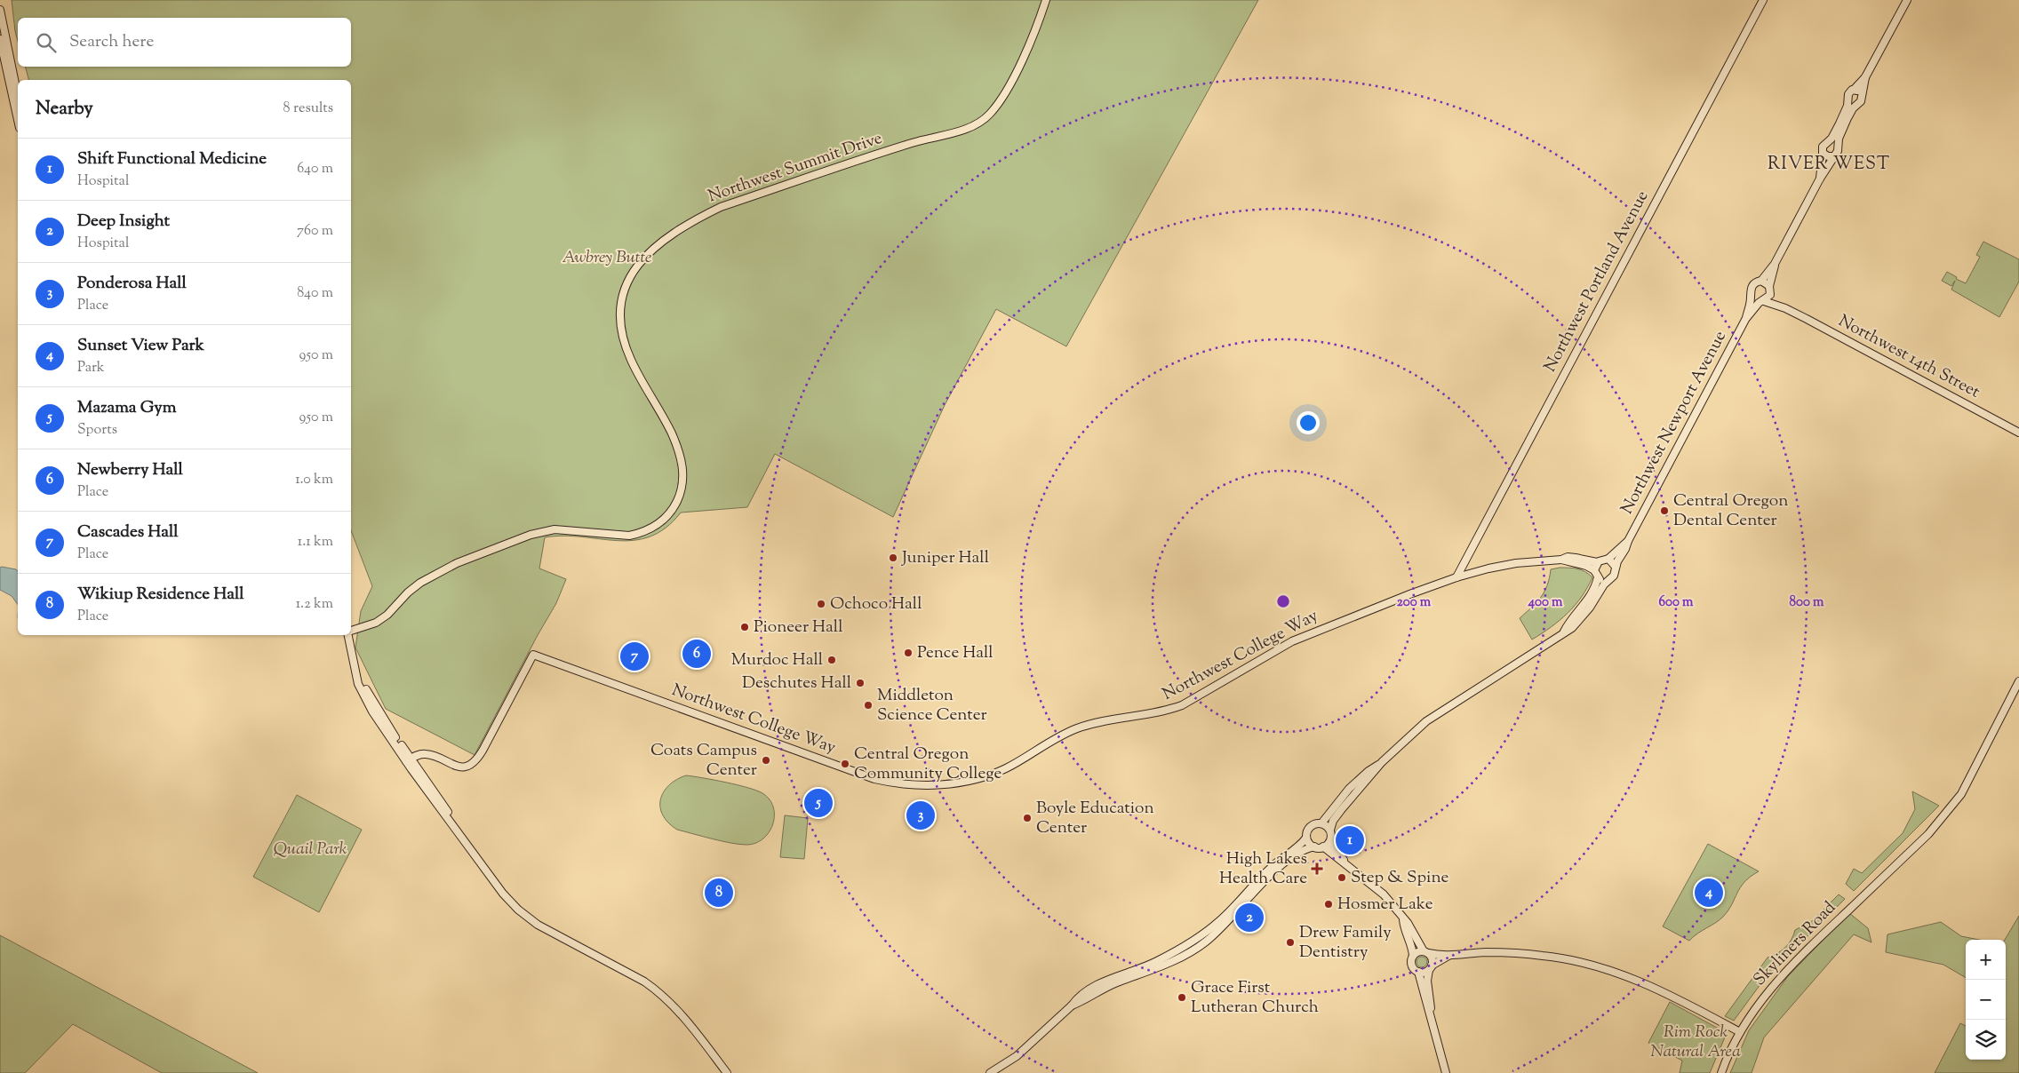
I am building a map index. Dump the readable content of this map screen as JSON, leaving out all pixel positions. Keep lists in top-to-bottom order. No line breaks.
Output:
{"streets":{"street":["Northwest Summit Drive","Northwest Portland Avenue","Northwest 14th Street","Northwest Newport Avenue","Northwest College Way","Skyliners Road"]},"crossings":[["Northwest Portland Avenue","Northwest College Way"],["Northwest 14th Street","Northwest Newport Avenue"],["Northwest Newport Avenue","Northwest College Way"]],"districts":["RIVER WEST"],"parks":["Awbrey Butte","Quail Park","Rim Rock Natural Area"],"places":{"other":["Central Oregon Dental Center","Juniper Hall","Ochoco Hall","Pioneer Hall","Pence Hall","Murdoc Hall","Deschutes Hall","Middleton Science Center","Coats Campus Center","Central Oregon Community College","Boyle Education Center","Step & Spine","Hosmer Lake","Drew Family Dentistry","Grace First Lutheran Church"],"health":["High Lakes Health Care"]},"page":{"search":"Search here","heading":["Nearby","8 results"],"list":[{"mark":"1","name":"Shift Functional Medicine","note":"Hospital","value":"640 m"},{"mark":"2","name":"Deep Insight","note":"Hospital","value":"760 m"},{"mark":"3","name":"Ponderosa Hall","note":"Place","value":"840 m"},{"mark":"4","name":"Sunset View Park","note":"Park","value":"950 m"},{"mark":"5","name":"Mazama Gym","note":"Sports","value":"950 m"},{"mark":"6","name":"Newberry Hall","note":"Place","value":"1.0 km"},{"mark":"7","name":"Cascades Hall","note":"Place","value":"1.1 km"},{"mark":"8","name":"Wikiup Residence Hall","note":"Place","value":"1.2 km"}],"pins":["6","7","5","3","1","4","8","2"],"map_buttons":["+","−"]},"rings":["200 m","400 m","600 m","800 m"]}
